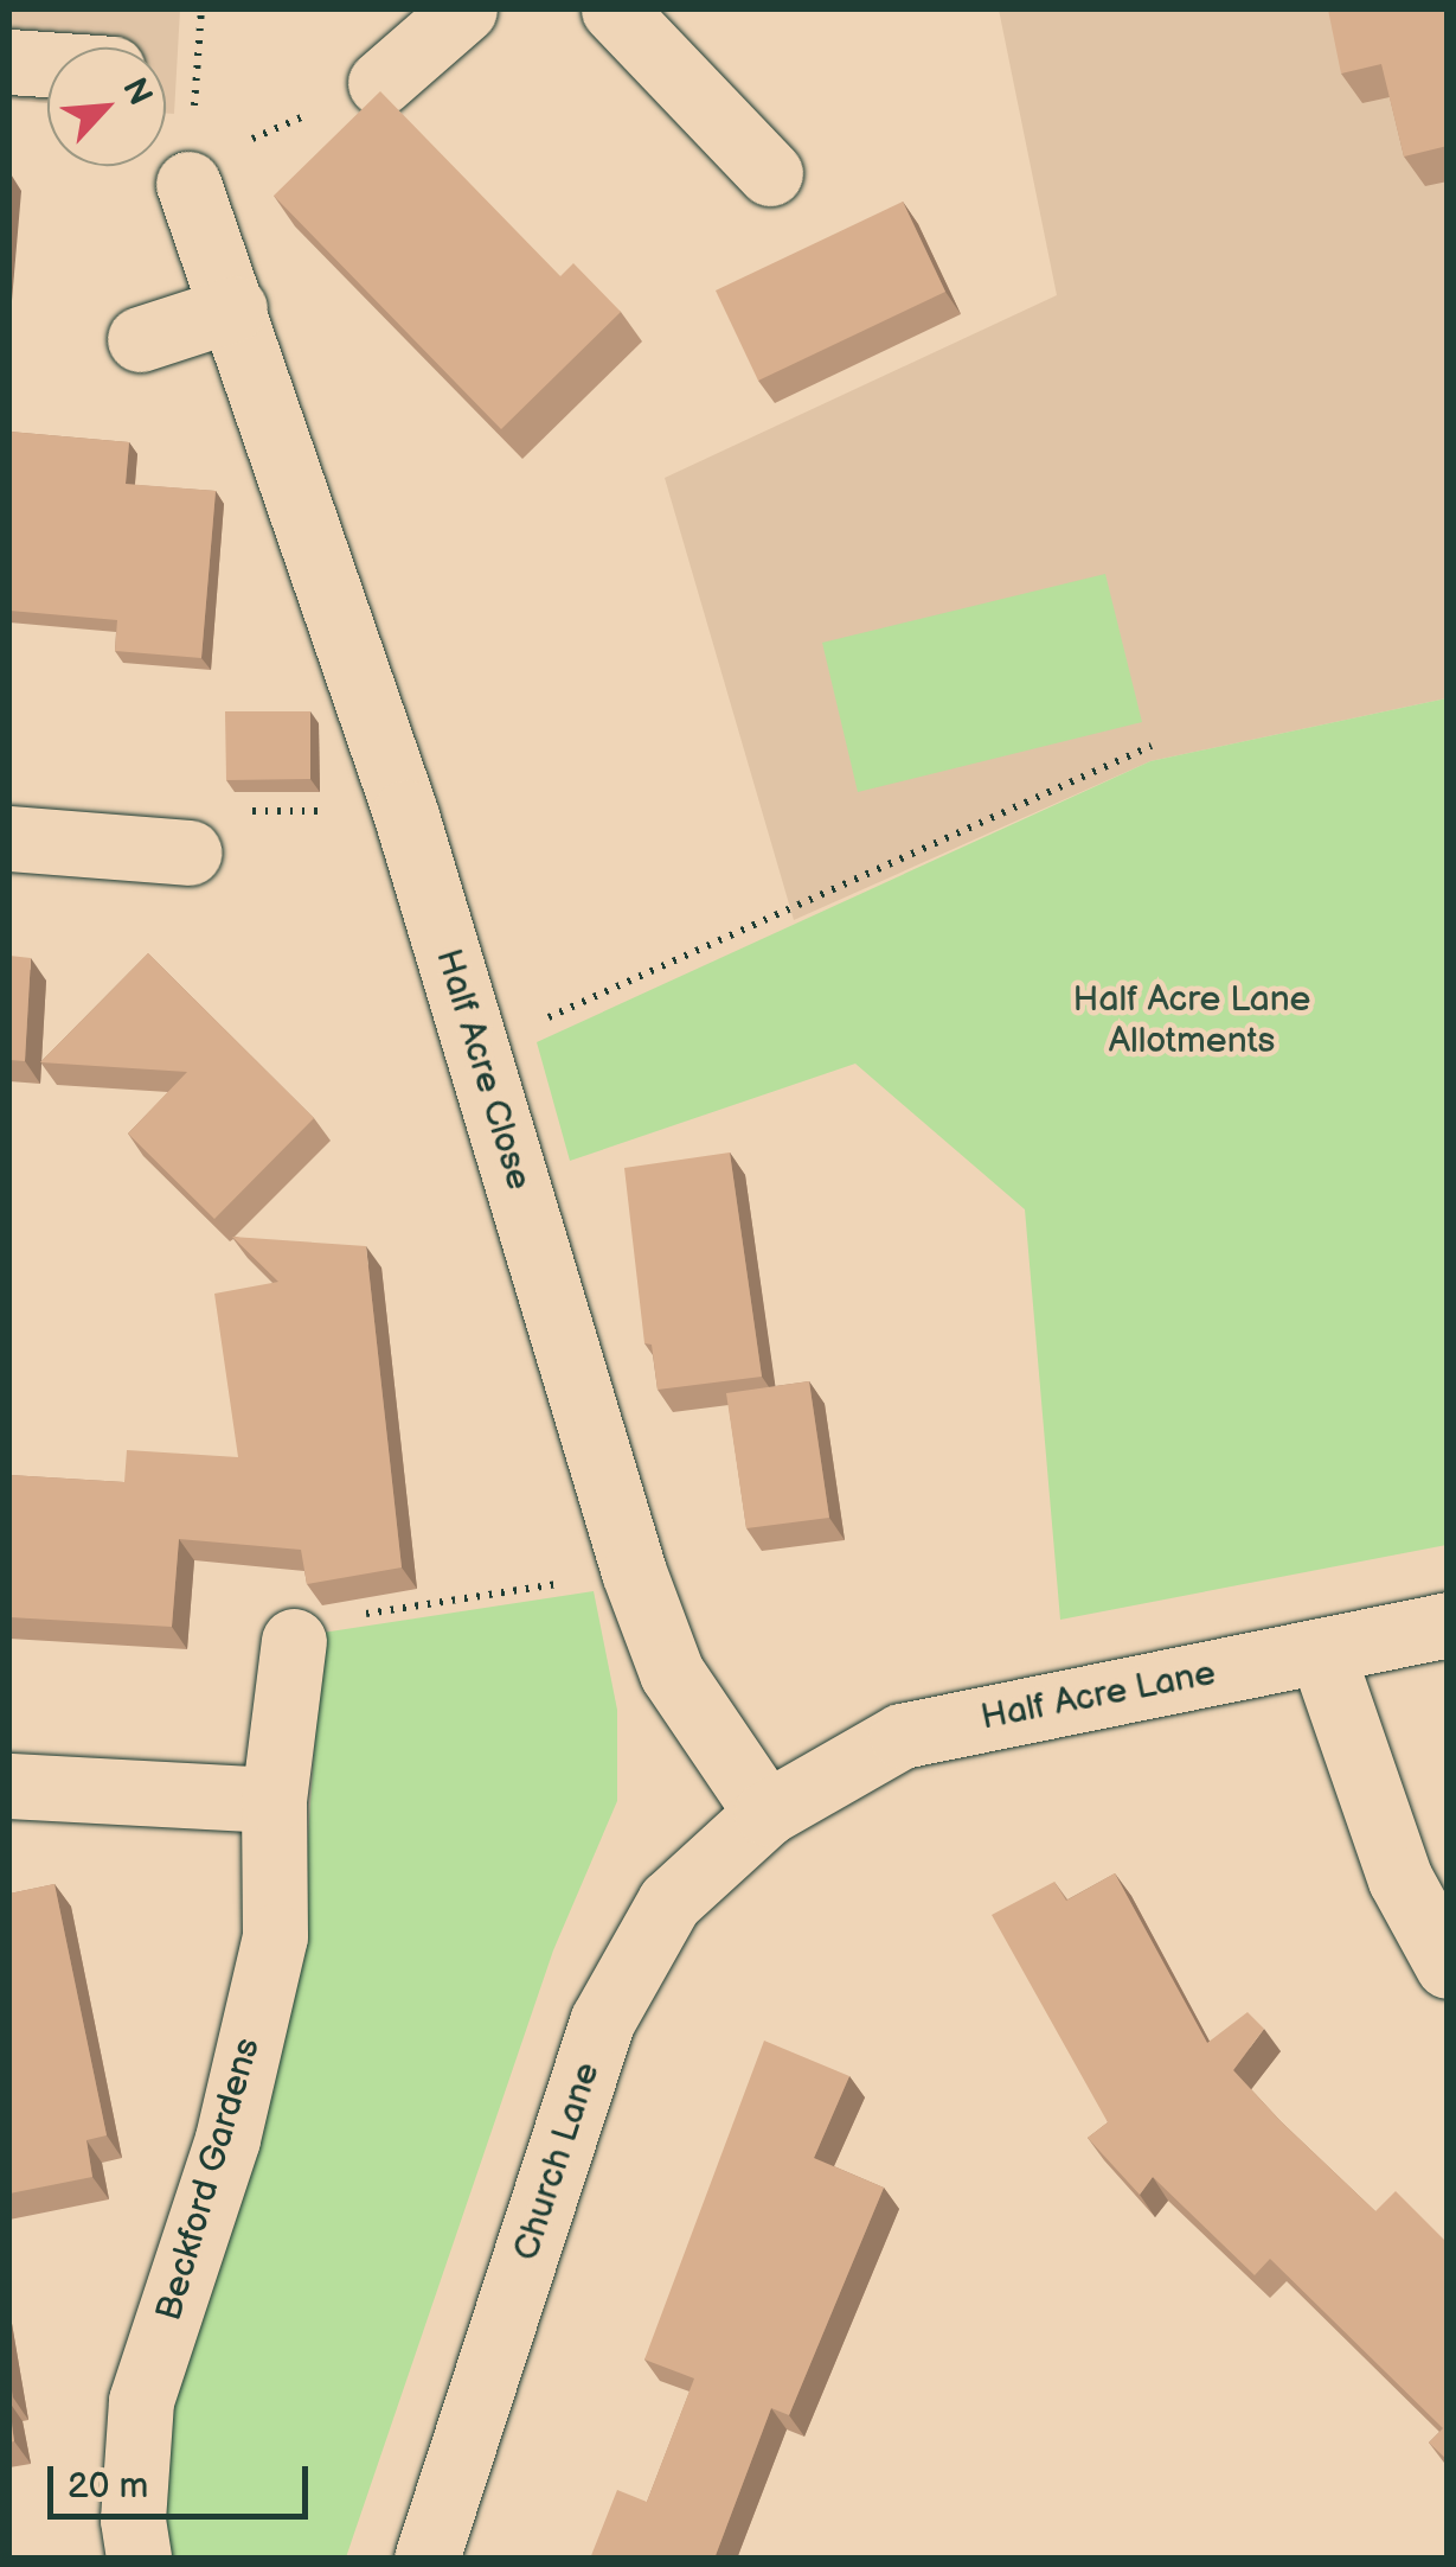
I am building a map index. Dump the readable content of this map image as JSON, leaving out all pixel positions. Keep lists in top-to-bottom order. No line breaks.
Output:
{"streets":{"street":["Half Acre Close","Half Acre Lane","Church Lane","Beckford Gardens"]},"crossings":[["Half Acre Close","Half Acre Lane"],["Half Acre Close","Church Lane"],["Half Acre Lane","Church Lane"]],"parks":["Half Acre Lane Allotments"],"scale_bar":"20 m","north":"top right"}
